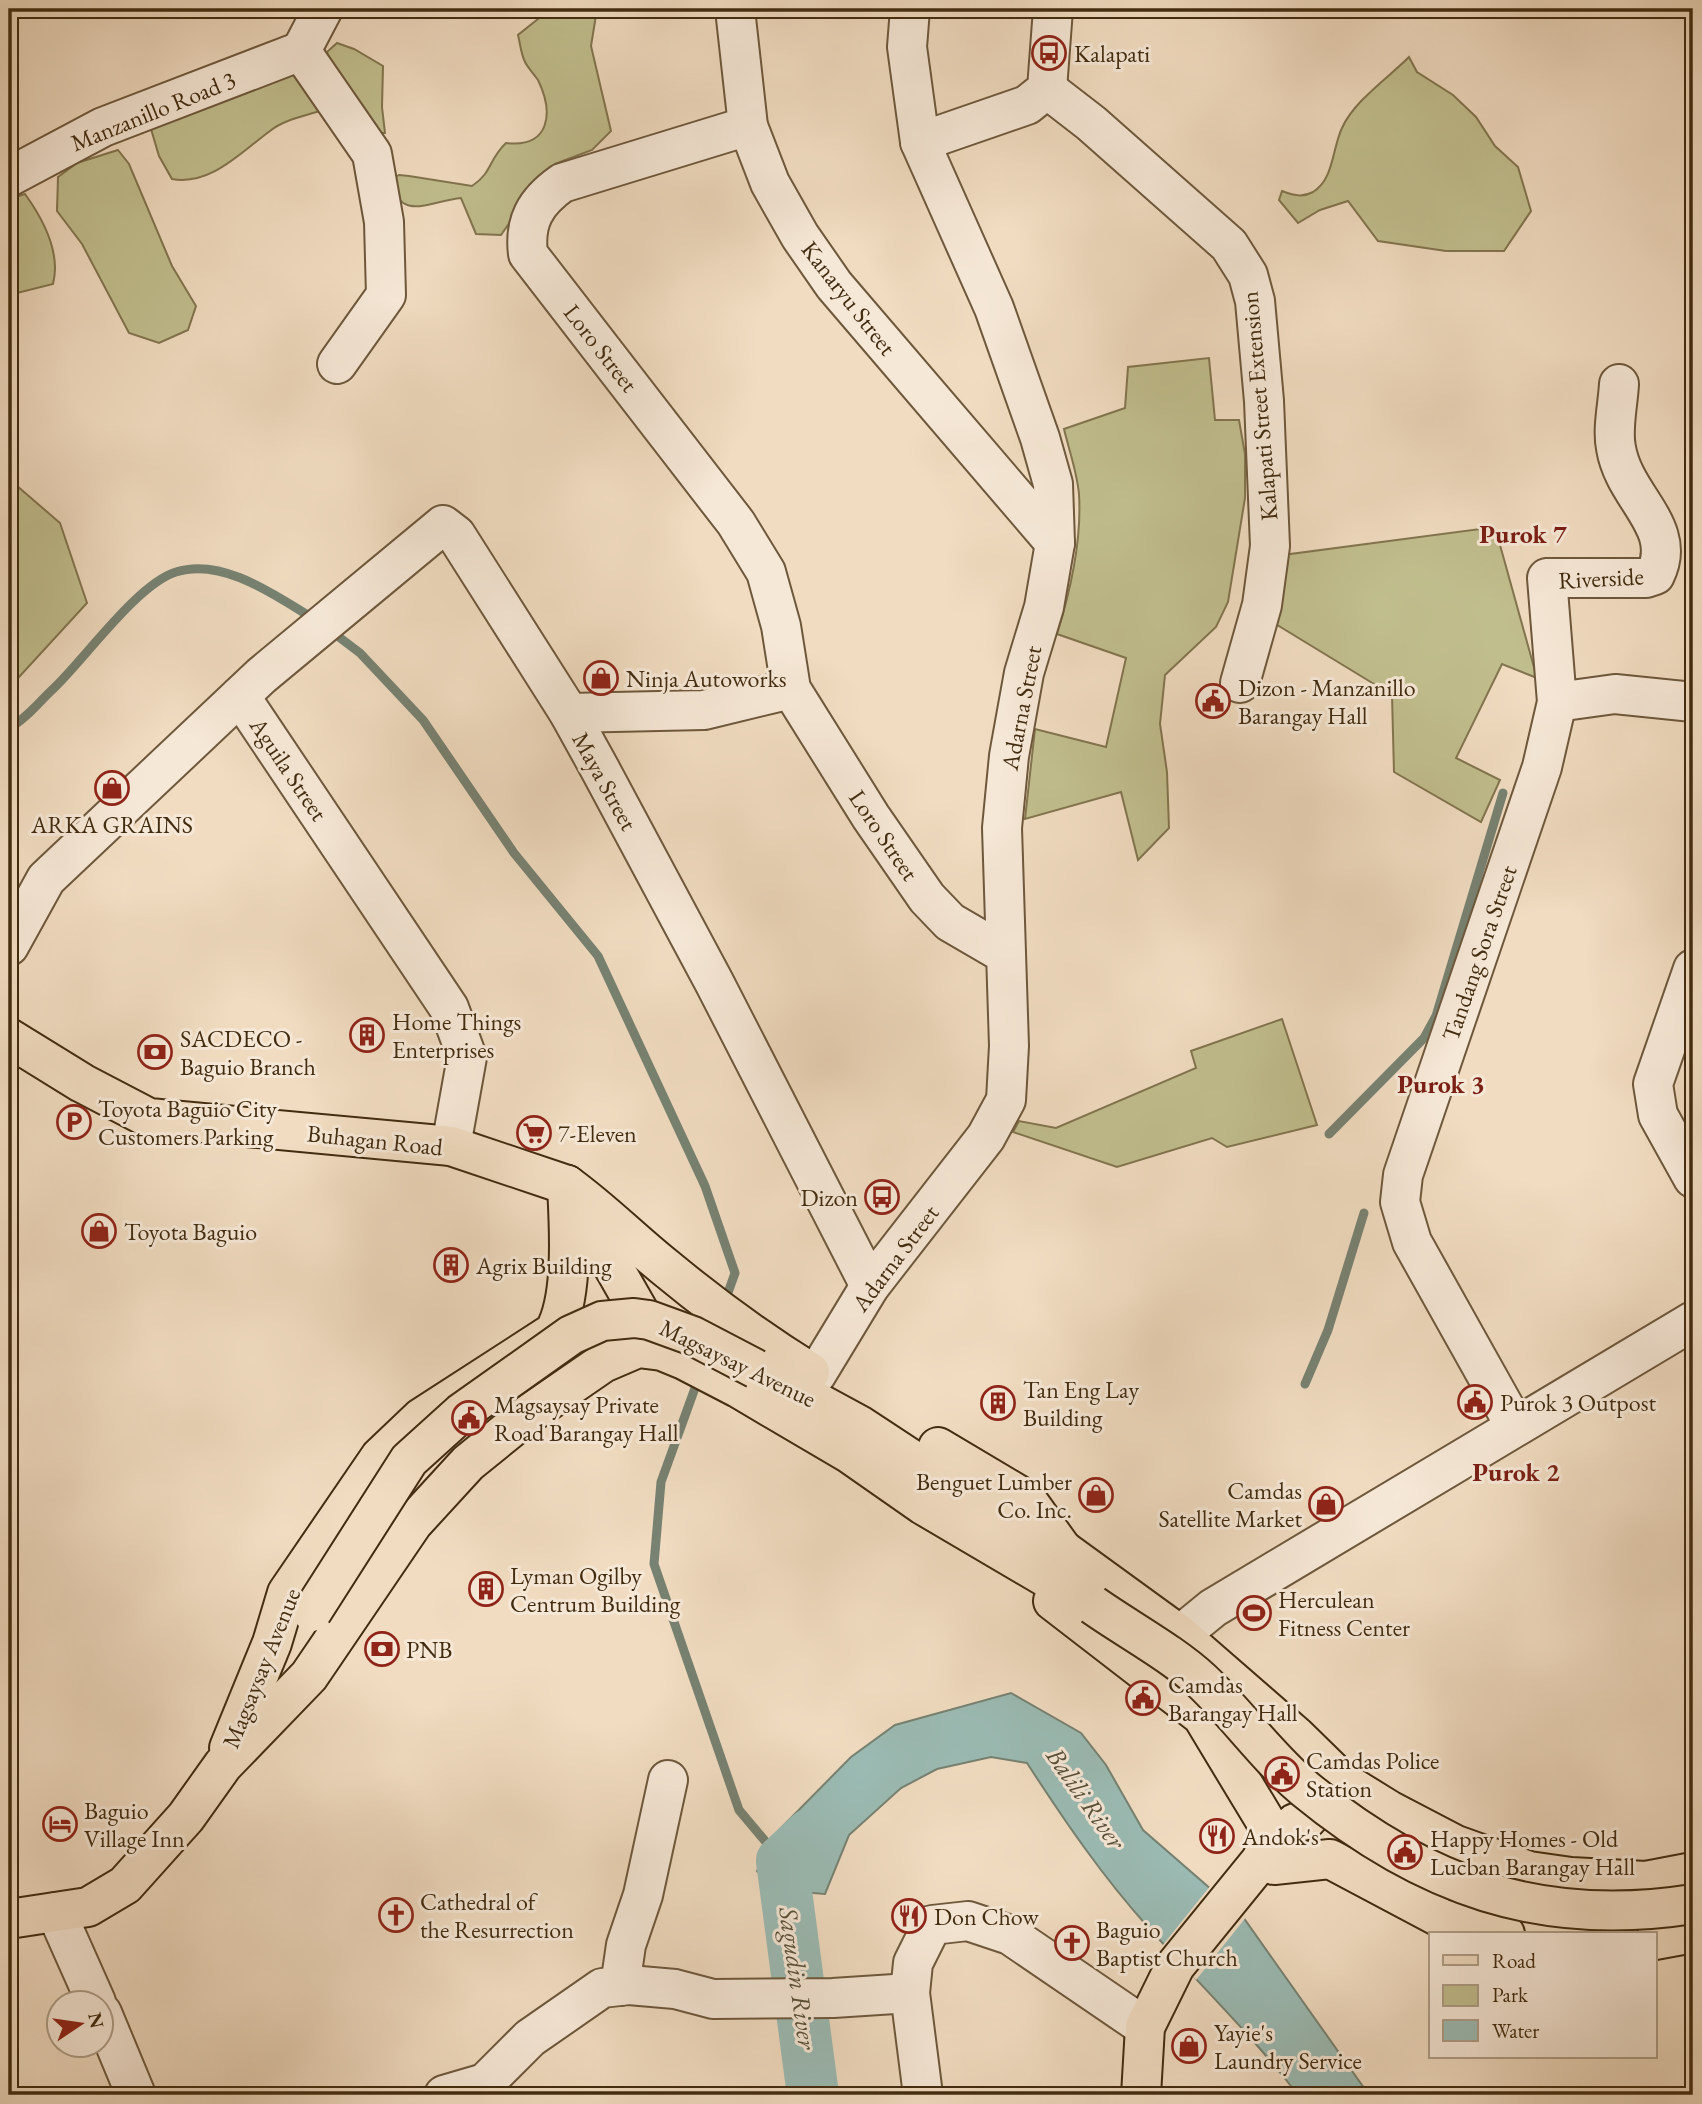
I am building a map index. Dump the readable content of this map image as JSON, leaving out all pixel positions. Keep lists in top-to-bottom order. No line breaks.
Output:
{"streets":{"main road":["Buhagan Road","Magsaysay Avenue"],"street":["Manzanillo Road 3","Kanaryu Street","Loro Street","Kalapati Street Extension","Riverside","Adarna Street","Aguila Street","Maya Street","Tandang Sora Street"]},"crossings":[["Kanaryu Street","Loro Street"],["Kanaryu Street","Adarna Street"],["Loro Street","Adarna Street"],["Riverside","Tandang Sora Street"],["Adarna Street","Maya Street"],["Adarna Street","Buhagan Road"],["Aguila Street","Maya Street"],["Aguila Street","Buhagan Road"],["Buhagan Road","Magsaysay Avenue"]],"districts":["Purok 7","Purok 3","Purok 2"],"water":["Balili River","Sagudin River"],"places":{"bus stop":["Kalapati","Dizon"],"shop":["Ninja Autoworks","ARKA GRAINS","Toyota Baguio","Benguet Lumber Co. Inc.","Camdas Satellite Market","Yayie's Laundry Service"],"public building":["Dizon - Manzanillo Barangay Hall","Purok 3 Outpost","Magsaysay Private Road Barangay Hall","Camdas Barangay Hall","Camdas Police Station","Happy Homes - Old Lucban Barangay Hall"],"building":["Home Things Enterprises","Agrix Building","Tan Eng Lay Building","Lyman Ogilby Centrum Building"],"bank":["SACDECO - Baguio Branch","PNB"],"parking":["Toyota Baguio City Customers Parking"],"supermarket":["7-Eleven"],"sports":["Herculean Fitness Center"],"hotel":["Baguio Village Inn"],"restaurant":["Andok's","Don Chow"],"church":["Cathedral of the Resurrection","Baguio Baptist Church"]},"legend":["Road","Park","Water"],"north":"right"}
